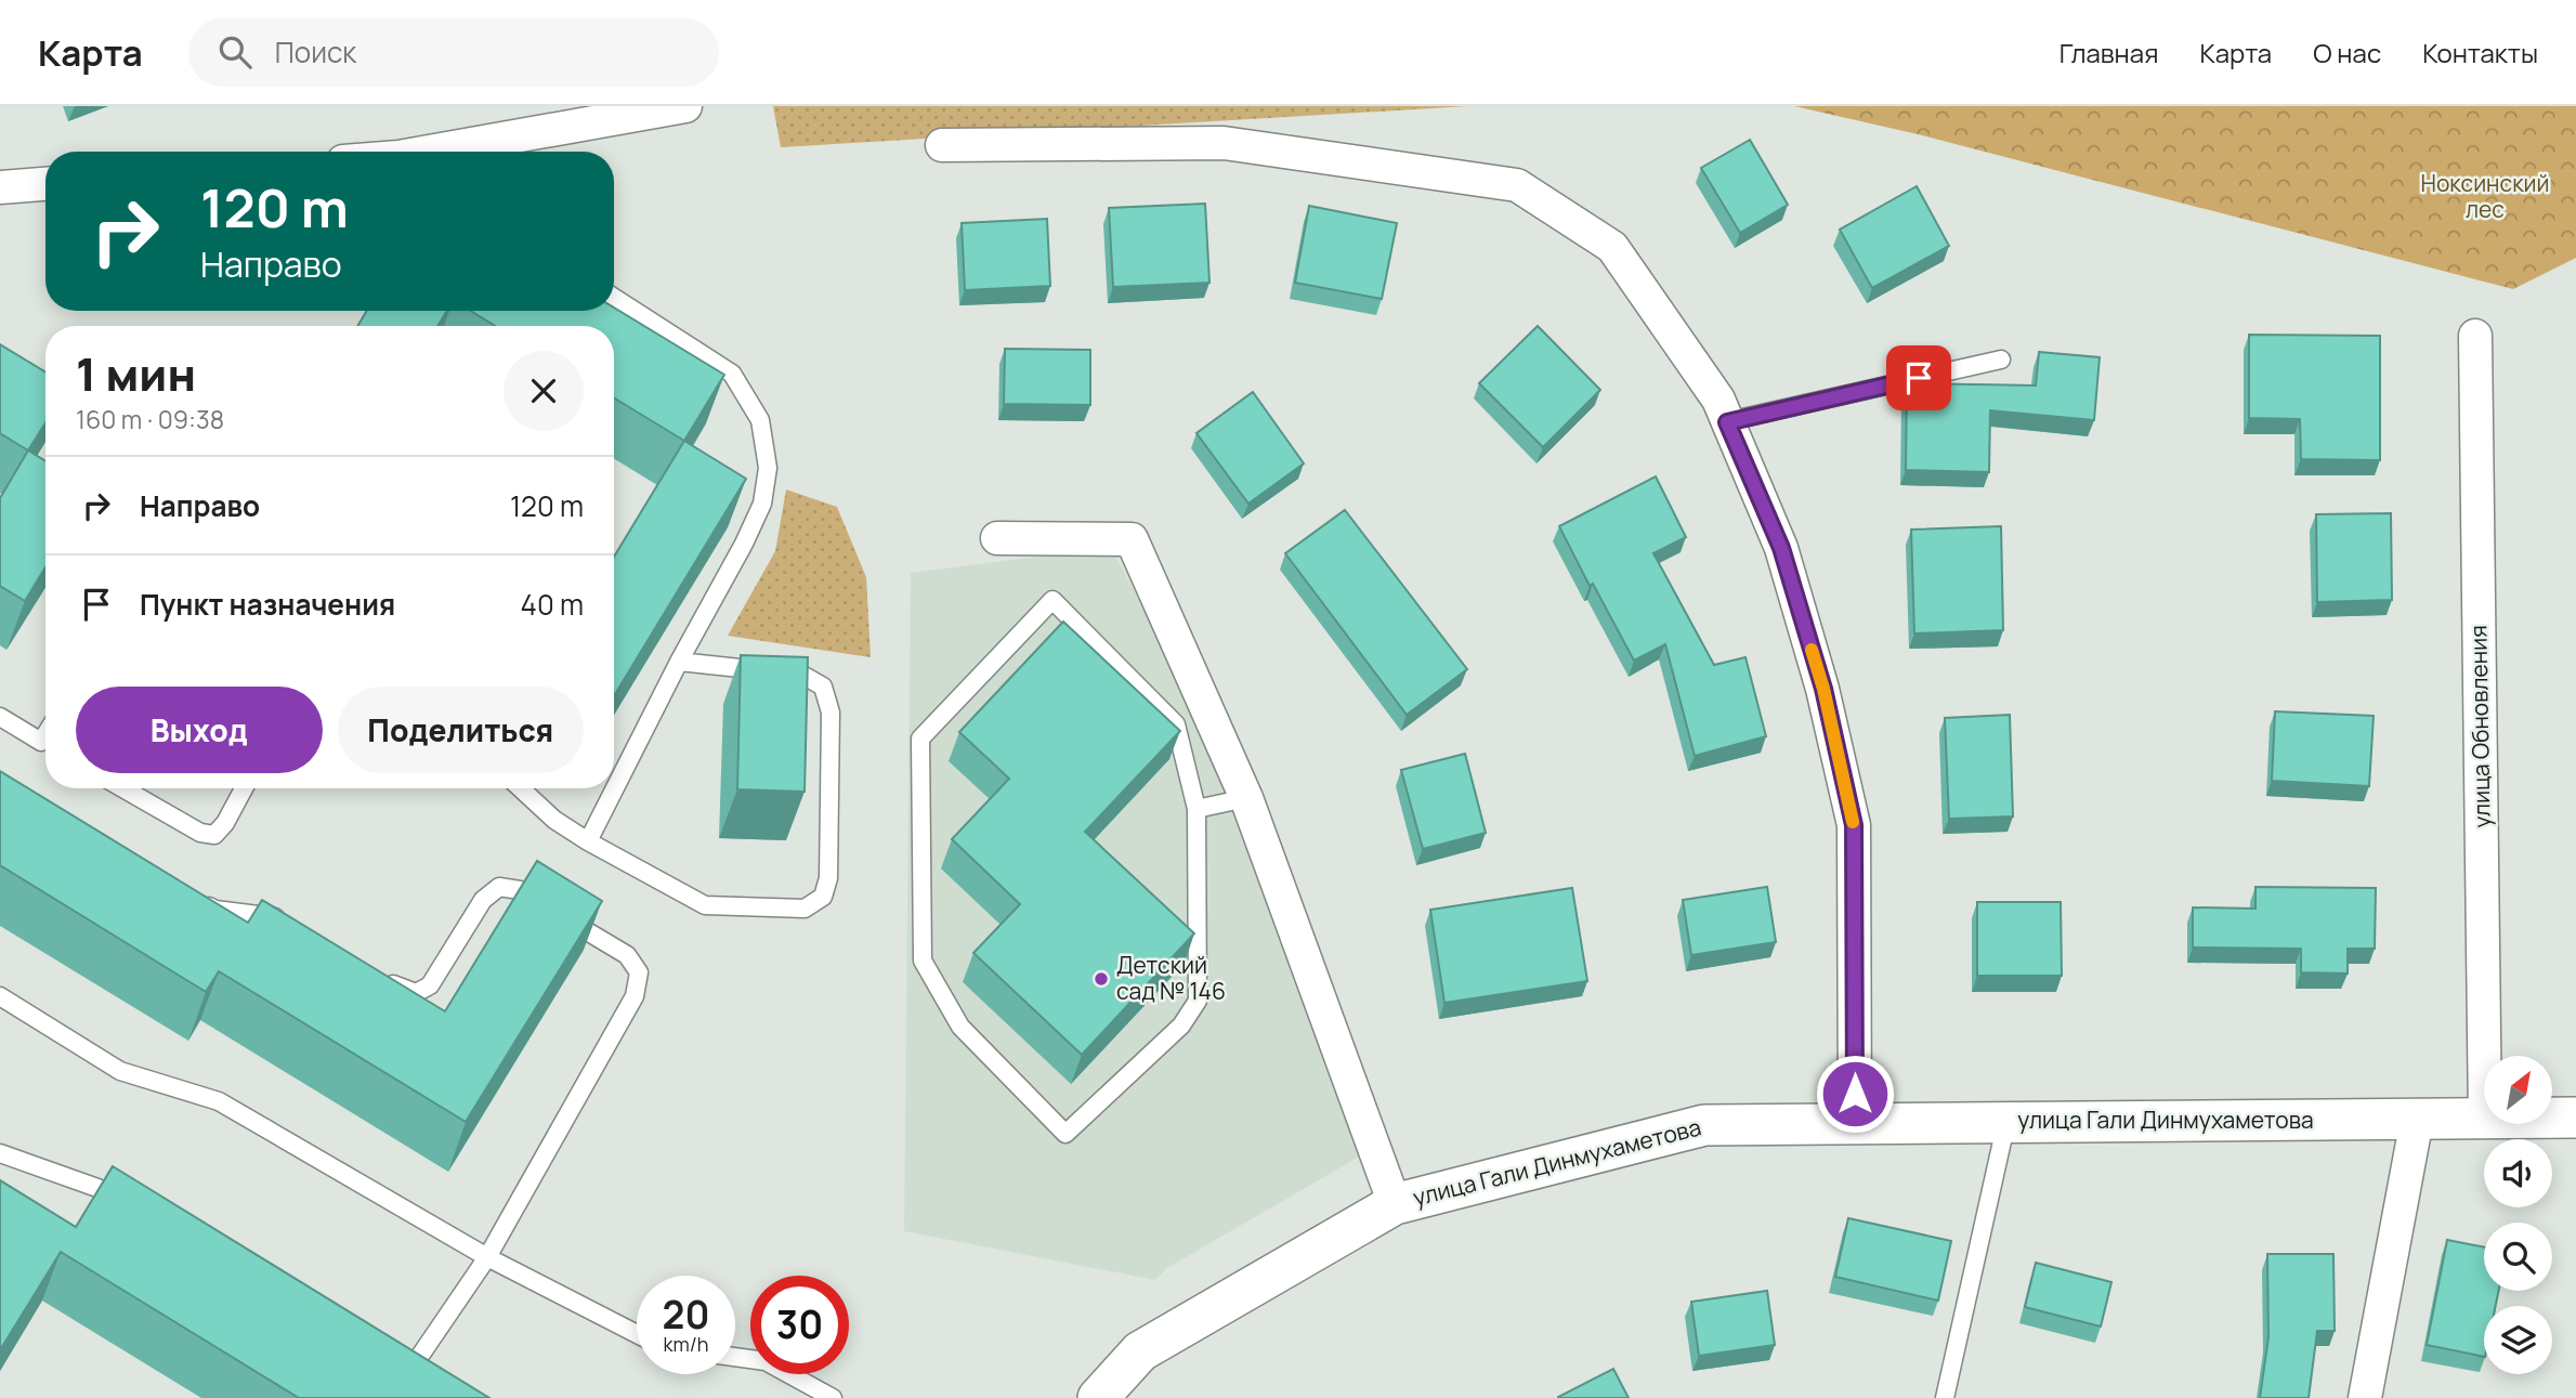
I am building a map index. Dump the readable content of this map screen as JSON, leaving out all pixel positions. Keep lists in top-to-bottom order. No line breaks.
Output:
{"streets":{"street":["улица Обновления","улица Гали Динмухаметова"]},"parks":["Ноксинский лес"],"places":["Детский сад № 146"],"north":"top right","page":{"header":"Карта","search":"Поиск","nav":["Главная","Карта","О нас","Контакты"],"turn":["120 m","Направо"],"heading":["1 мин","160 m · 09:38"],"list":[{"name":"Направо","value":"120 m"},{"name":"Пункт назначения","value":"40 m"}],"buttons":["Выход","Поделиться"],"speed":"20 km/h","limit":"30"}}
